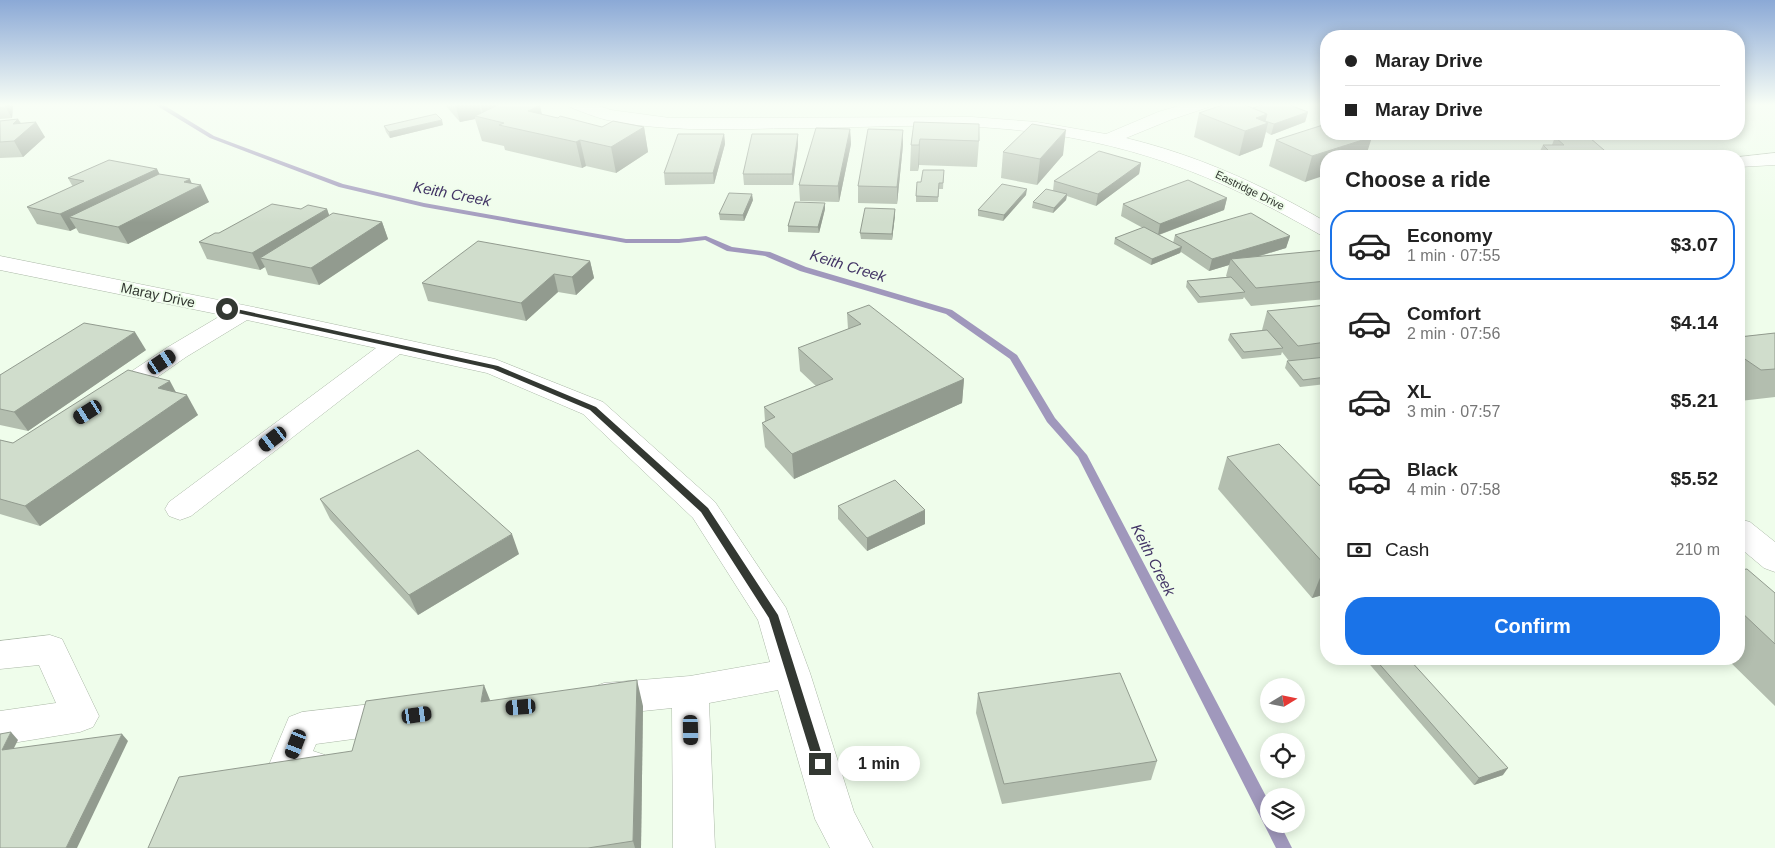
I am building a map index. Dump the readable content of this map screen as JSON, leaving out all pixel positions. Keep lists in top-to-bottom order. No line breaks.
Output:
{"streets":{"street":["Eastridge Drive","Maray Drive"]},"water":["Keith Creek"],"north":"right","page":{"banner":["Maray Drive","Maray Drive"],"heading":"Choose a ride","list":[{"name":"Economy","note":"1 min · 07:55","value":"$3.07"},{"name":"Comfort","note":"2 min · 07:56","value":"$4.14"},{"name":"XL","note":"3 min · 07:57","value":"$5.21"},{"name":"Black","note":"4 min · 07:58","value":"$5.52"}],"pay":["Cash","210 m"],"buttons":"Confirm","bubble":"1 min"}}
